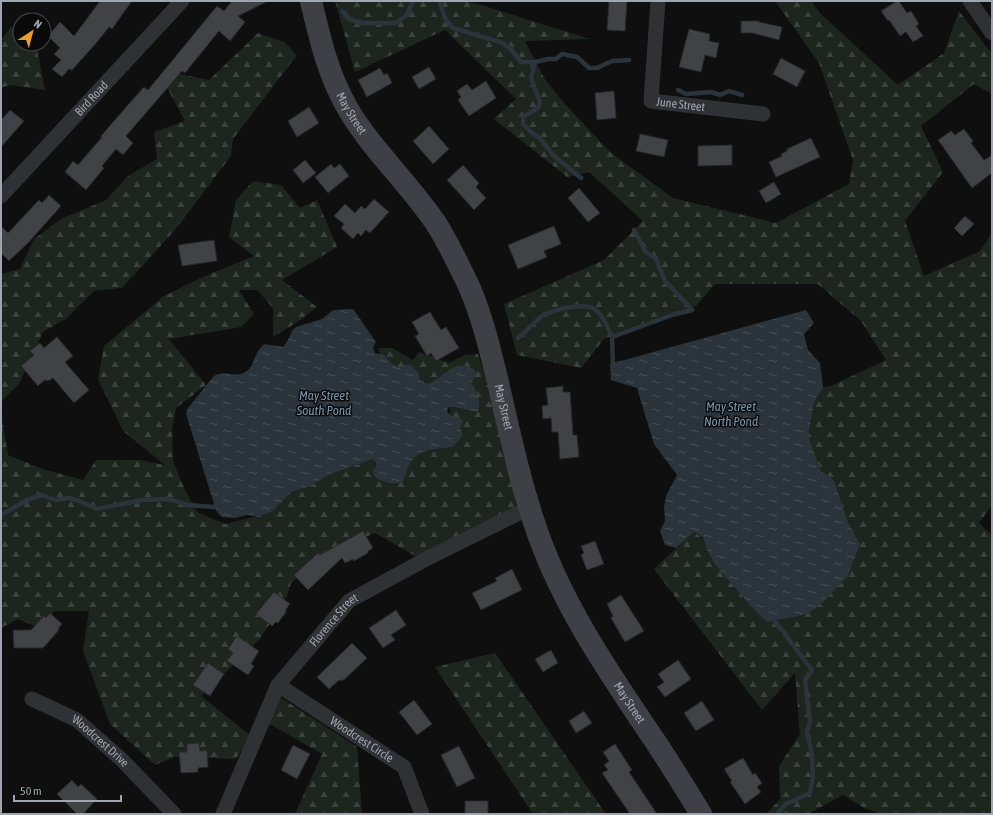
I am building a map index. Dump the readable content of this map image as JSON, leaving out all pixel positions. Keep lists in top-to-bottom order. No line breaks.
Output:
{"streets":{"street":["Bird Road","June Street","May Street","Florence Street","Woodcrest Circle","Woodcrest Drive"]},"crossings":[["May Street","Florence Street"],["Florence Street","Woodcrest Circle"]],"water":["May Street South Pond","May Street North Pond"],"scale_bar":"50 m","north":"top right"}
